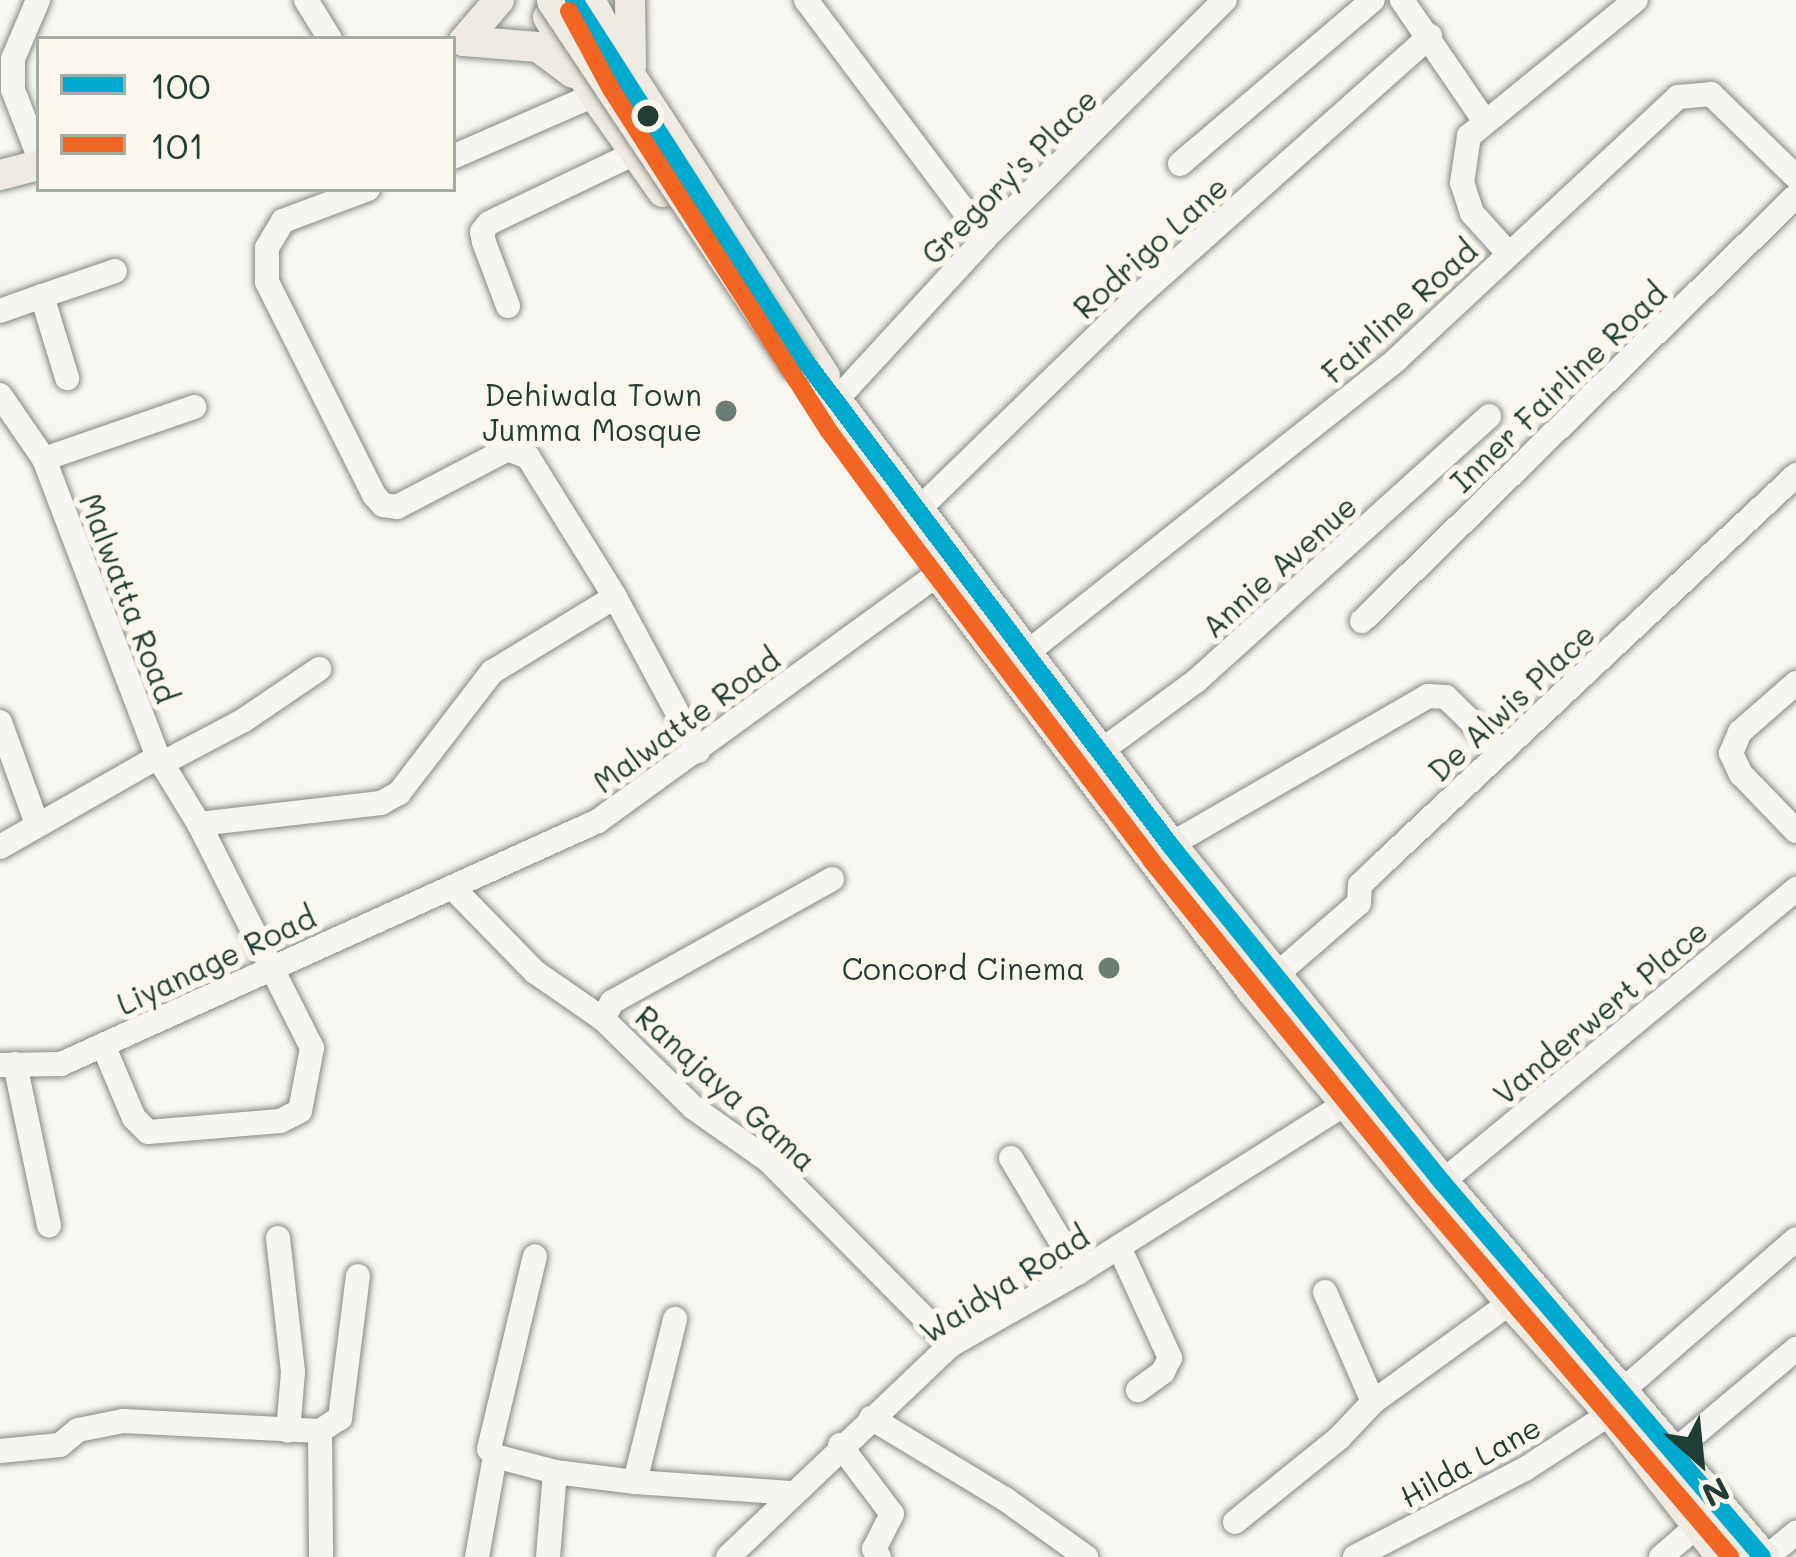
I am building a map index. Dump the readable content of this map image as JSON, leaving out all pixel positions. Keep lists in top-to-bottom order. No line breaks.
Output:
{"streets":{"street":["Gregory's Place","Rodrigo Lane","Fairline Road","Inner Fairline Road","Annie Avenue","Malwatta Road","De Alwis Place","Malwatte Road","Liyanage Road","Vanderwert Place","Ranajaya Gama","Waidya Road","Hilda Lane"]},"crossings":[["Malwatta Road","Liyanage Road"],["Malwatte Road","Liyanage Road"],["Malwatte Road","Ranajaya Gama"],["Liyanage Road","Ranajaya Gama"],["Ranajaya Gama","Waidya Road"]],"places":["Dehiwala Town Jumma Mosque","Concord Cinema"],"lines":["transit line 100","transit line 101"],"legend":["100","101"],"north":"bottom right"}
